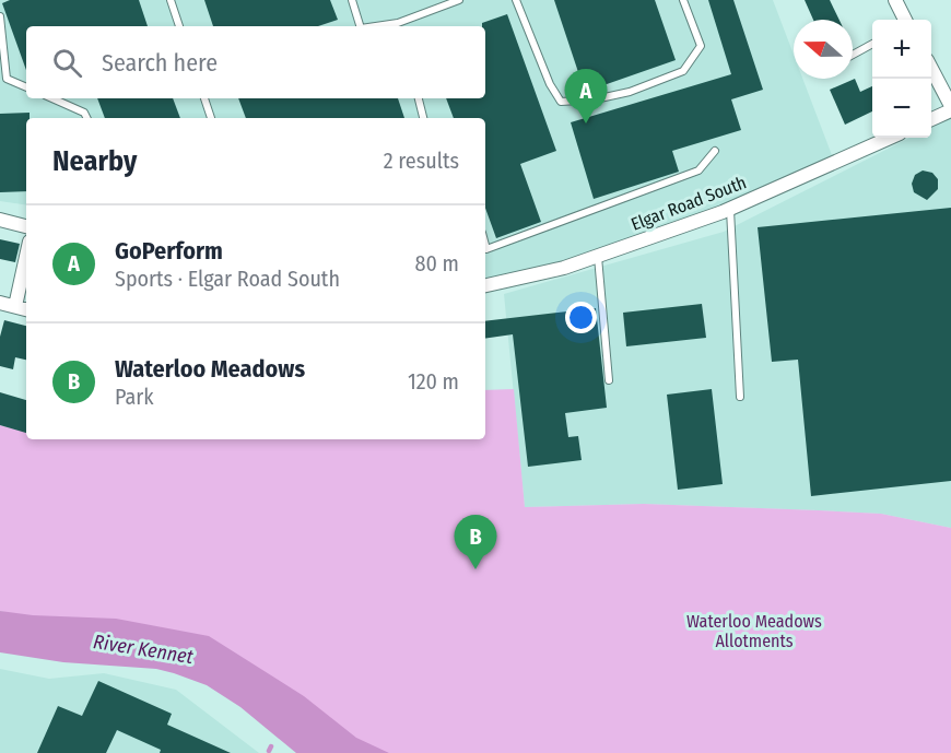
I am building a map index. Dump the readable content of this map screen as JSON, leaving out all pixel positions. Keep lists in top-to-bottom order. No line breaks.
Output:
{"streets":{"street":["Elgar Road South"]},"water":["River Kennet"],"parks":["Waterloo Meadows Allotments"],"north":"left","page":{"map_buttons":["+","−"],"search":"Search here","pins":["A","B"],"heading":["Nearby","2 results"],"list":[{"mark":"A","name":"GoPerform","note":"Sports · Elgar Road South","value":"80 m"},{"mark":"B","name":"Waterloo Meadows","note":"Park","value":"120 m"}]}}
